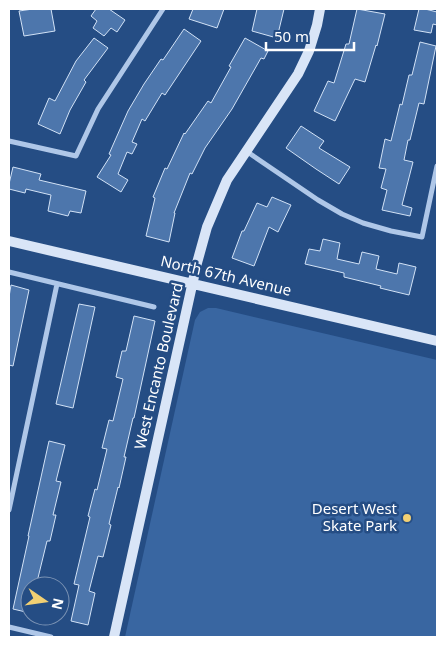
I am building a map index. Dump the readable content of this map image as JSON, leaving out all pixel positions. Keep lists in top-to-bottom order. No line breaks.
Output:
{"streets":{"street":["North 67th Avenue","West Encanto Boulevard"]},"crossings":[["North 67th Avenue","West Encanto Boulevard"]],"places":["Desert West Skate Park"],"scale_bar":"50 m","north":"right"}
